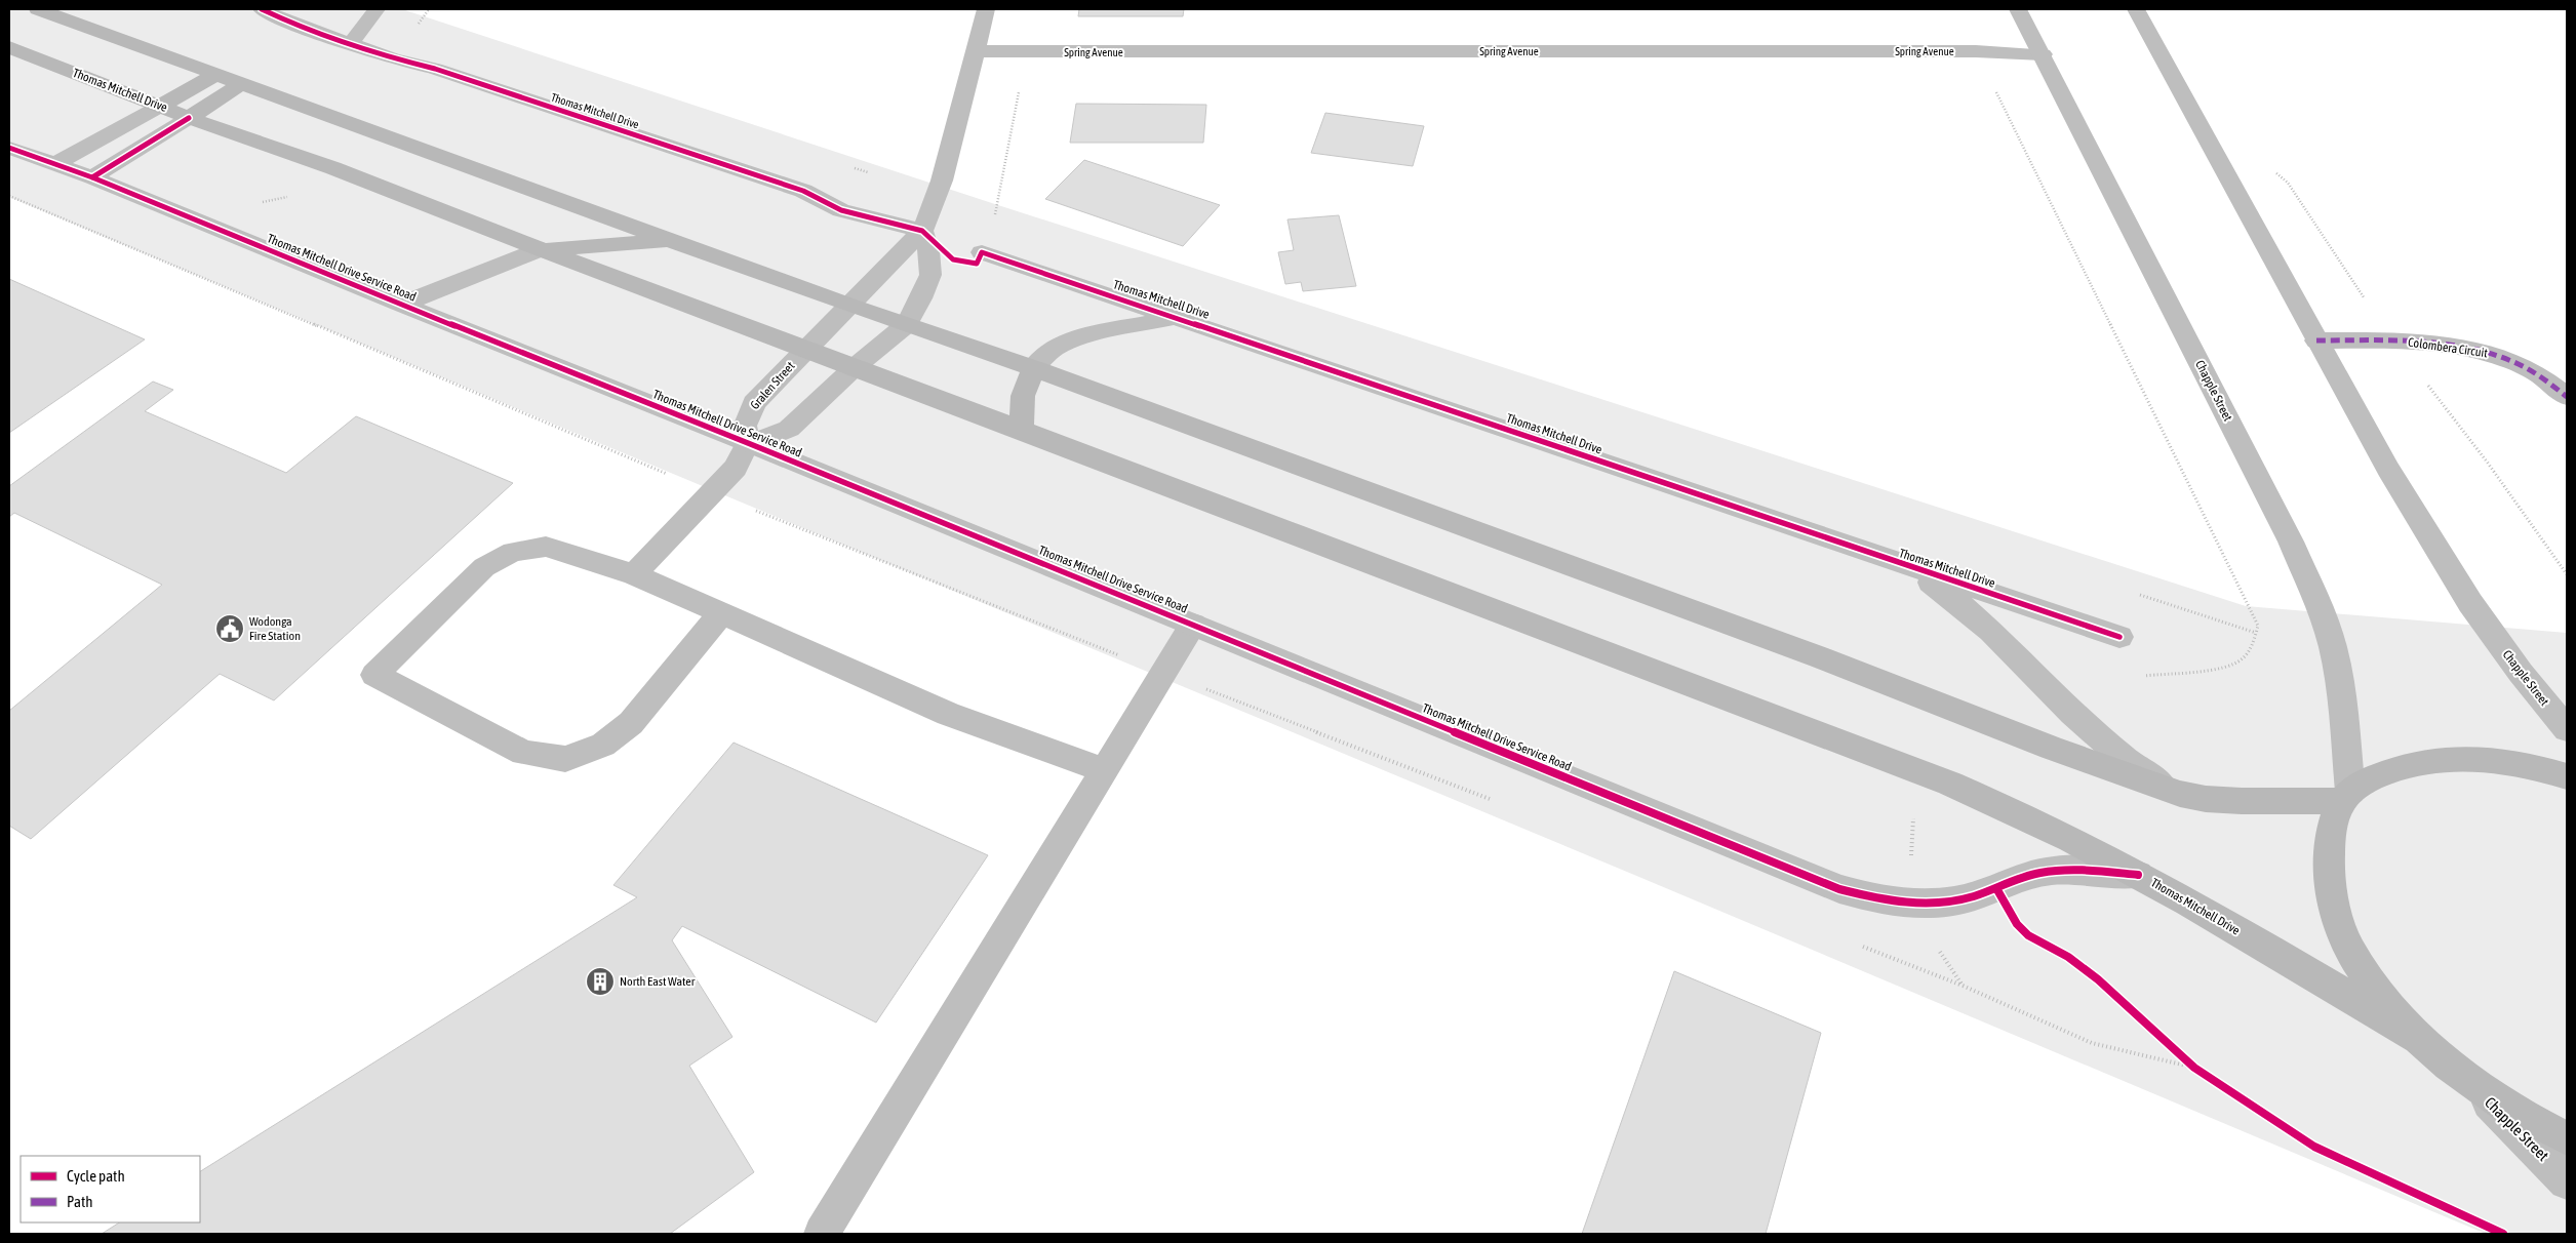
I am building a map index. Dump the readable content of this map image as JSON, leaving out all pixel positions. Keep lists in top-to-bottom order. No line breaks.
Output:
{"streets":{"main road":["Thomas Mitchell Drive"],"street":["Spring Avenue","Thomas Mitchell Drive Service Road","Colombera Circuit","Gralen Street","Chapple Street"]},"crossings":[["Spring Avenue","Gralen Street"],["Spring Avenue","Chapple Street"],["Thomas Mitchell Drive","Thomas Mitchell Drive Service Road"],["Thomas Mitchell Drive","Gralen Street"],["Thomas Mitchell Drive","Chapple Street"],["Thomas Mitchell Drive Service Road","Gralen Street"],["Colombera Circuit","Chapple Street"]],"places":{"public building":["Wodonga Fire Station"],"building":["North East Water"]},"legend":["Cycle path","Path"]}
